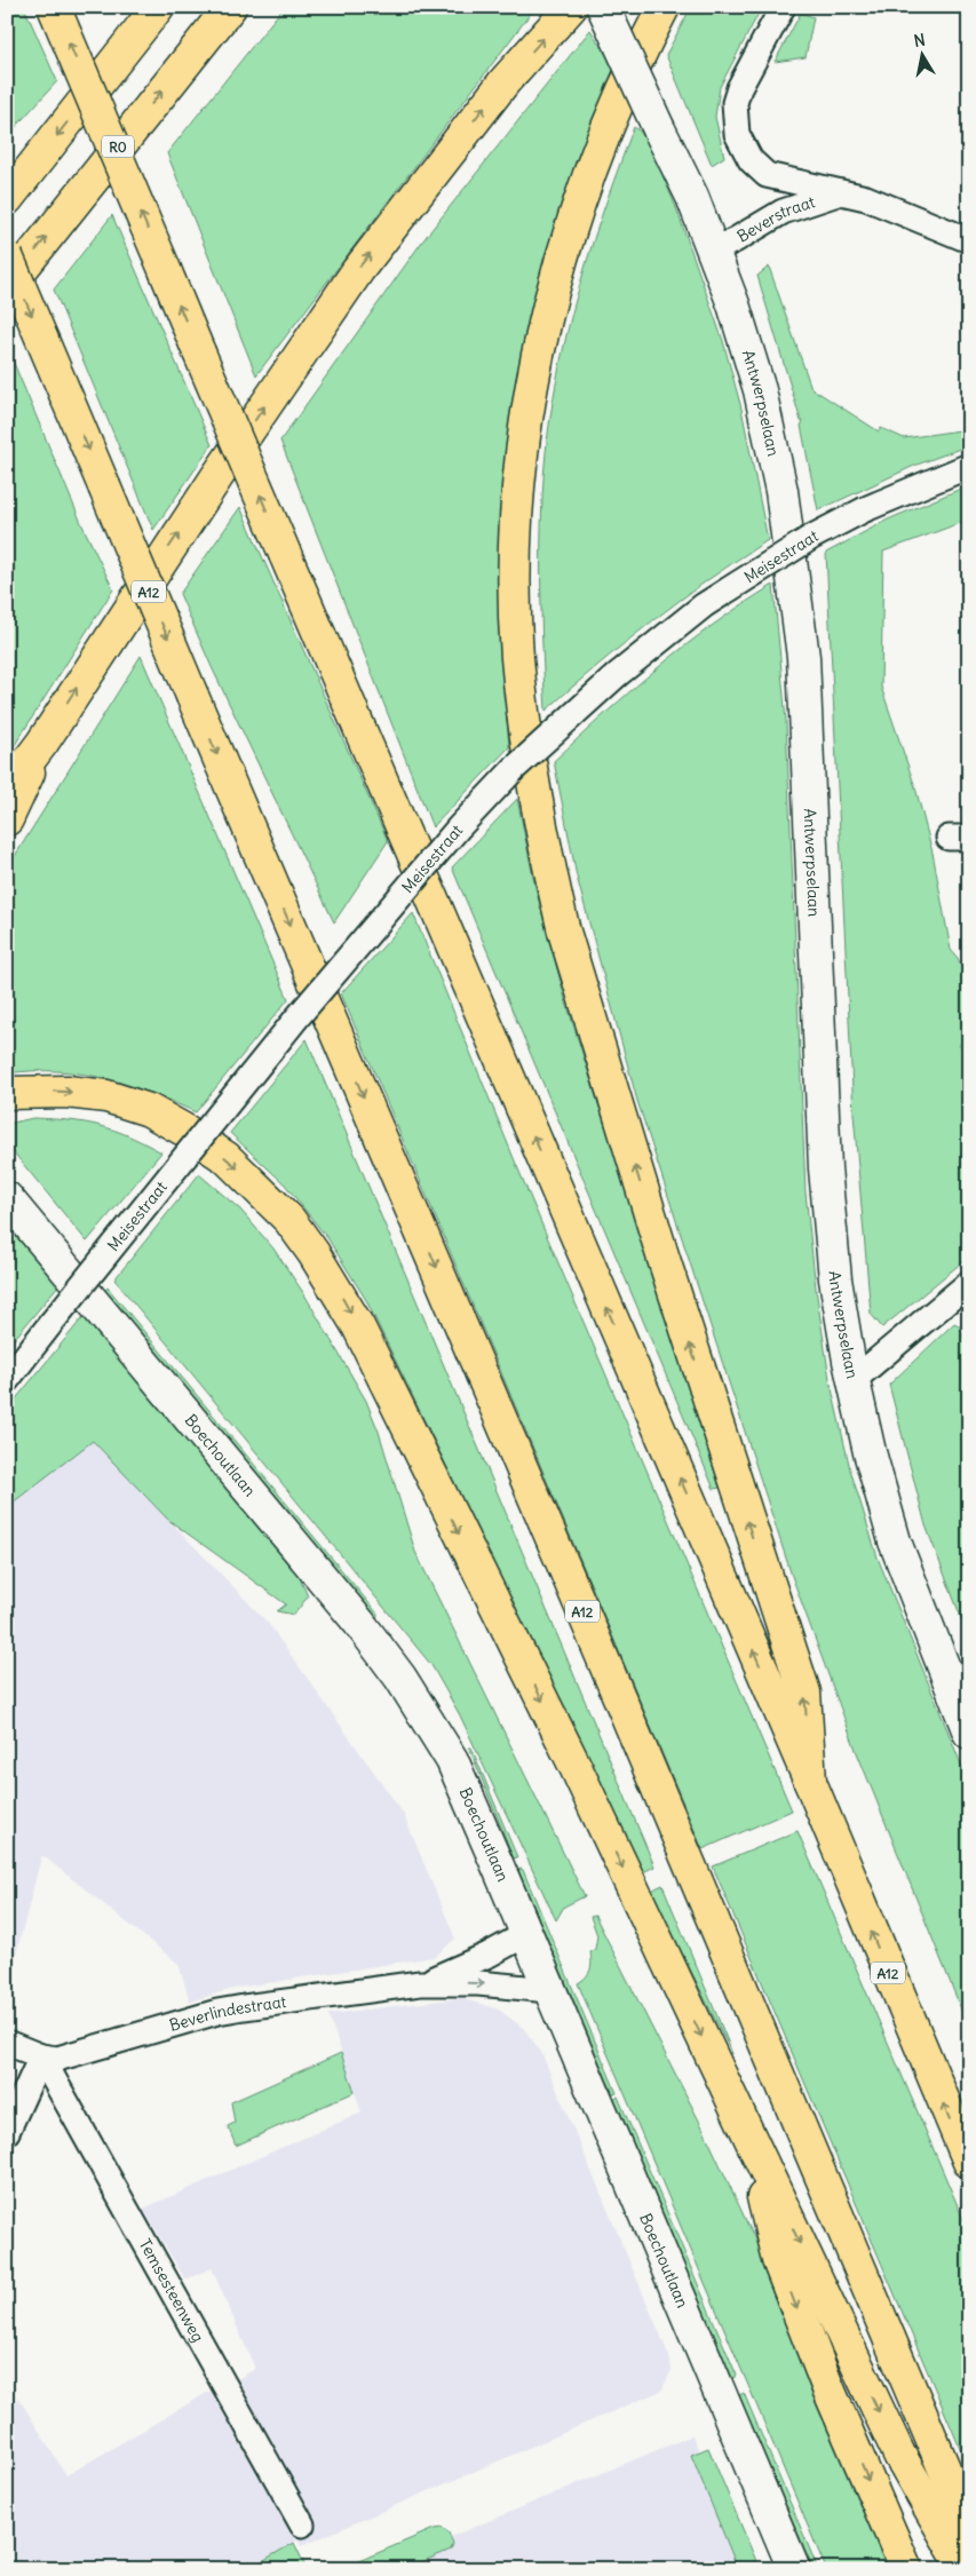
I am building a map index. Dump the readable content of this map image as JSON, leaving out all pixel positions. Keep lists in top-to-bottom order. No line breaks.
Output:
{"streets":{"highway":["R0","A12"],"main road":["Antwerpselaan","Boechoutlaan"],"street":["Beverstraat","Meisestraat","Beverlindestraat","Temsesteenweg"]},"crossings":[["Beverstraat","Antwerpselaan"],["Boechoutlaan","Beverlindestraat"],["Beverlindestraat","Temsesteenweg"]],"north":"top"}
